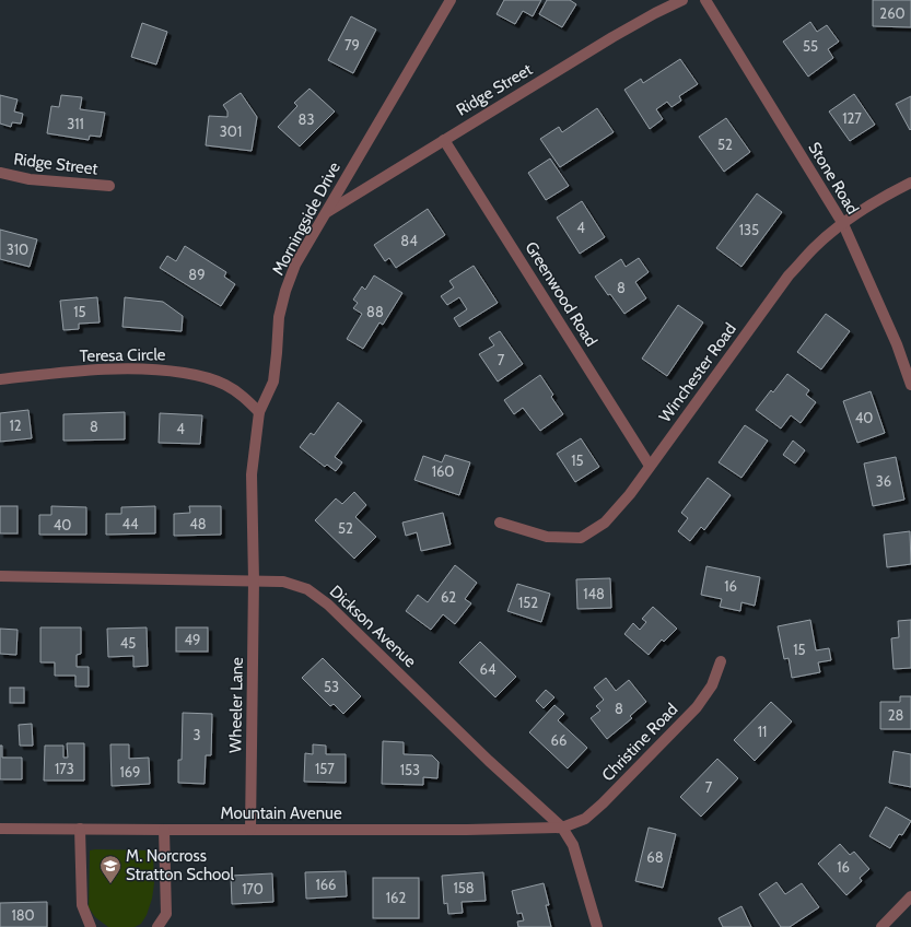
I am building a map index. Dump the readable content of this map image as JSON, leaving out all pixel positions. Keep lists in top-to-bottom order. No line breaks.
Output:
{"streets":{"street":["Ridge Street","Stone Road","Morningside Drive","Greenwood Road","Teresa Circle","Winchester Road","Dickson Avenue","Wheeler Lane","Christine Road","Mountain Avenue"]},"crossings":[["Ridge Street","Morningside Drive"],["Ridge Street","Greenwood Road"],["Stone Road","Winchester Road"],["Morningside Drive","Teresa Circle"],["Morningside Drive","Dickson Avenue"],["Morningside Drive","Wheeler Lane"],["Greenwood Road","Winchester Road"],["Dickson Avenue","Wheeler Lane"],["Dickson Avenue","Christine Road"],["Dickson Avenue","Mountain Avenue"],["Wheeler Lane","Mountain Avenue"],["Christine Road","Mountain Avenue"]],"places":{"school or university":["M. Norcross Stratton School"]},"house_numbers":["260","79","55","127","83","311","301","52","4","135","84","310","89","8","15","88","7","40","12","8","4","15","160","36","44","48","40","52","16","148","62","152","49","45","15","64","53","8","28","11","3","66","173","157","153","169","7","68","16","166","158","170","162","180"]}
